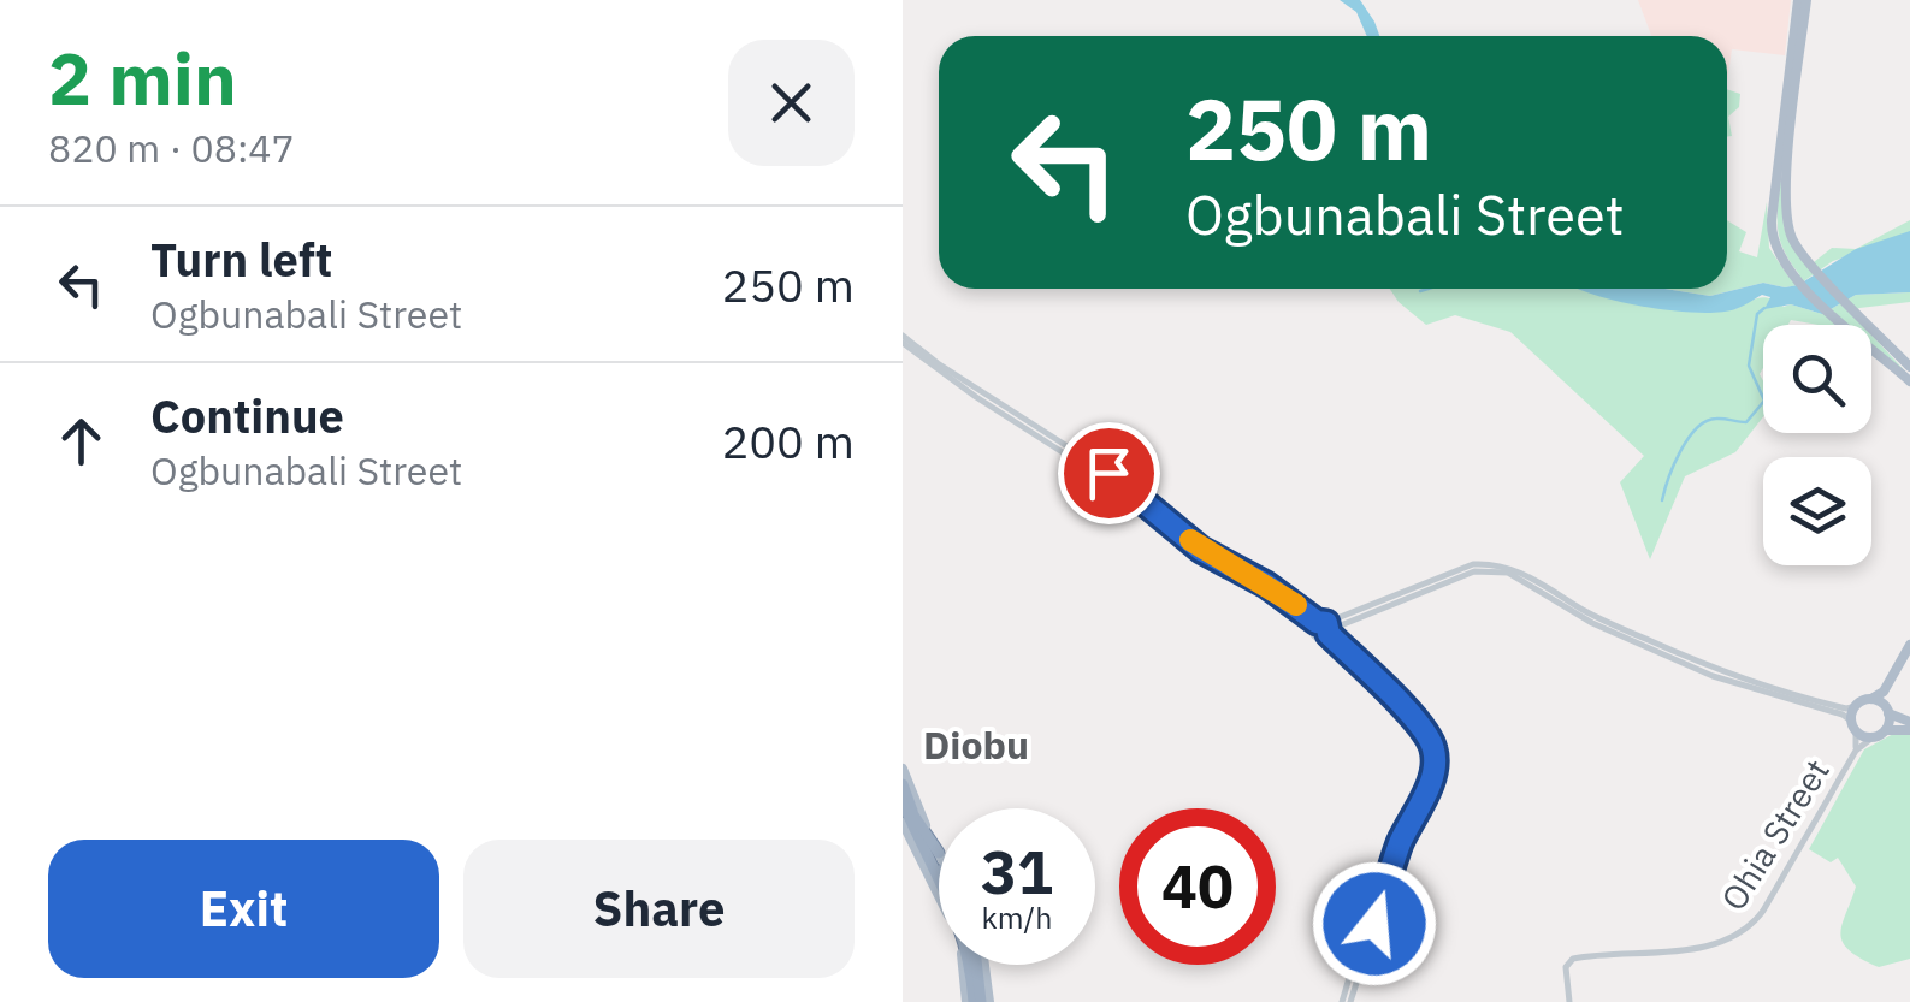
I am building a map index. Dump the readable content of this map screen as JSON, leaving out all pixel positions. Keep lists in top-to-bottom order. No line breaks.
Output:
{"streets":{"street":["Ohia Street"]},"districts":["Diobu"],"page":{"heading":["2 min","820 m · 08:47"],"turn":["250 m","Ogbunabali Street"],"list":[{"name":"Turn left","note":"Ogbunabali Street","value":"250 m"},{"name":"Continue","note":"Ogbunabali Street","value":"200 m"}],"speed":"31 km/h","limit":"40","buttons":["Exit","Share"]}}
